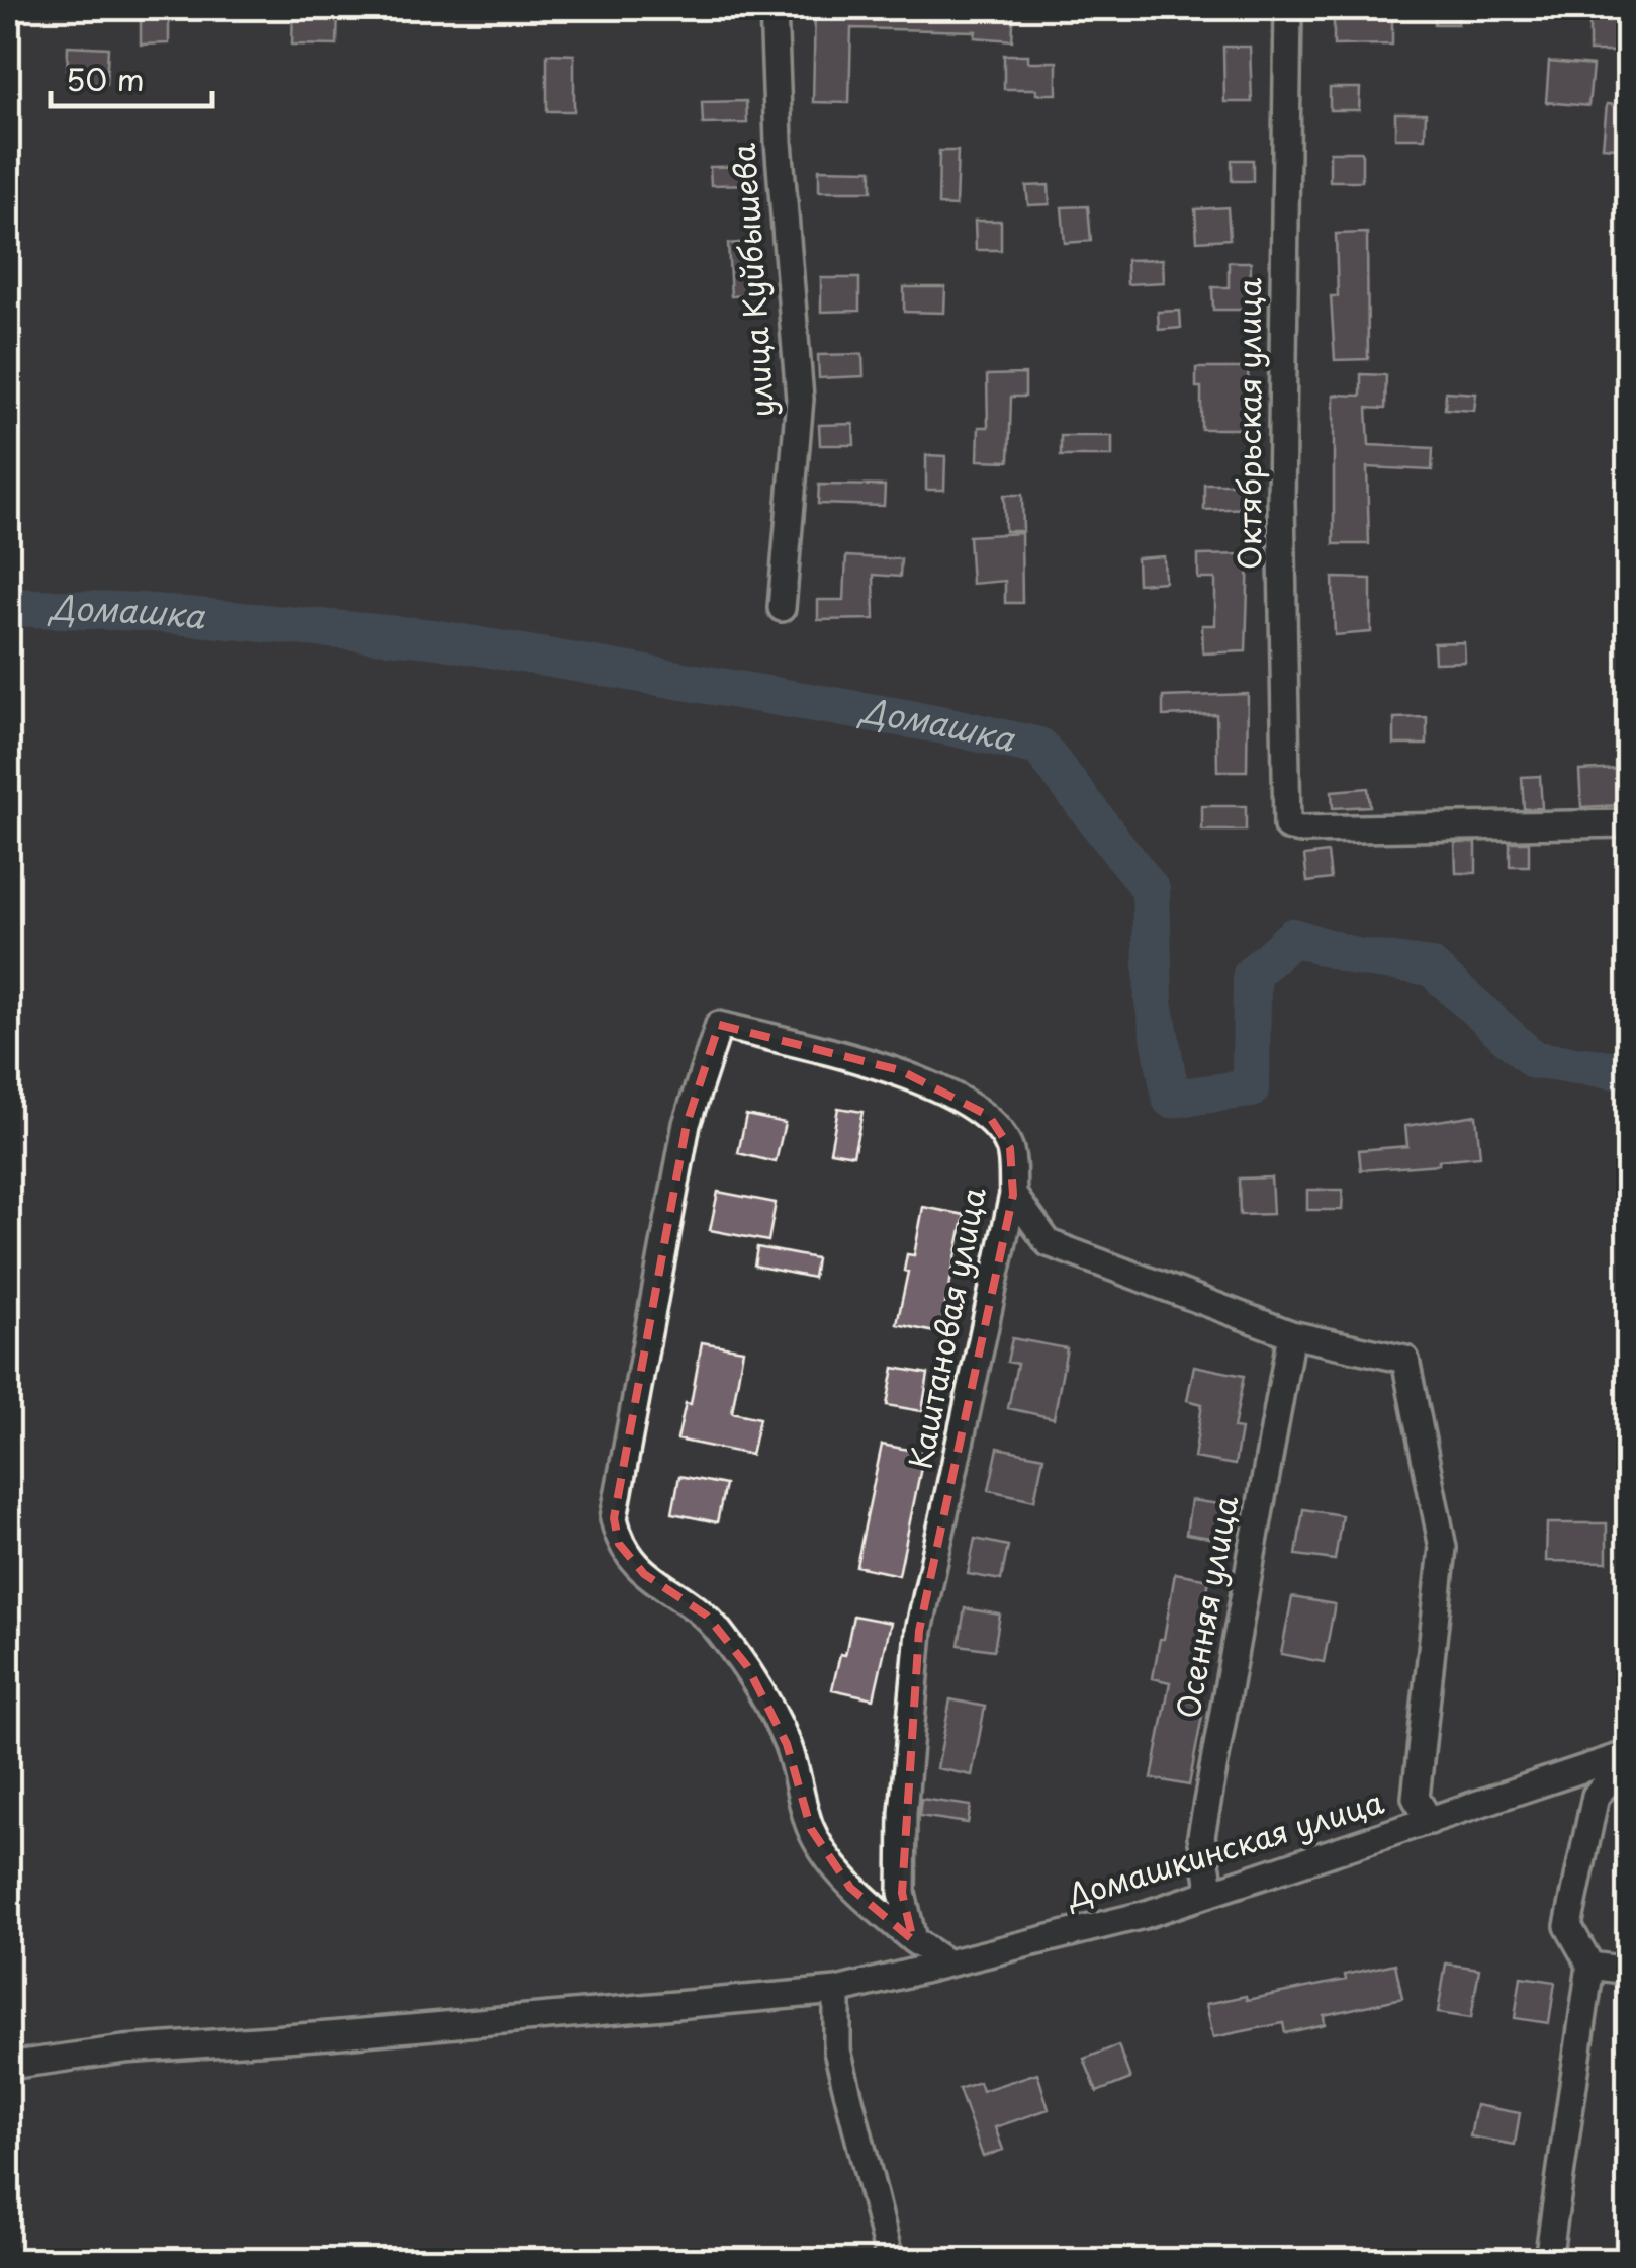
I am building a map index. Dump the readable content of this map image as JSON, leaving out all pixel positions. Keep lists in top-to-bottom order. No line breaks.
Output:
{"streets":{"street":["улица Куйбышева","Октябрьская улица","Каштановая улица","Осенняя улица","Домашкинская улица"]},"crossings":[["Осенняя улица","Домашкинская улица"]],"water":["Домашка"],"scale_bar":"50 m"}
